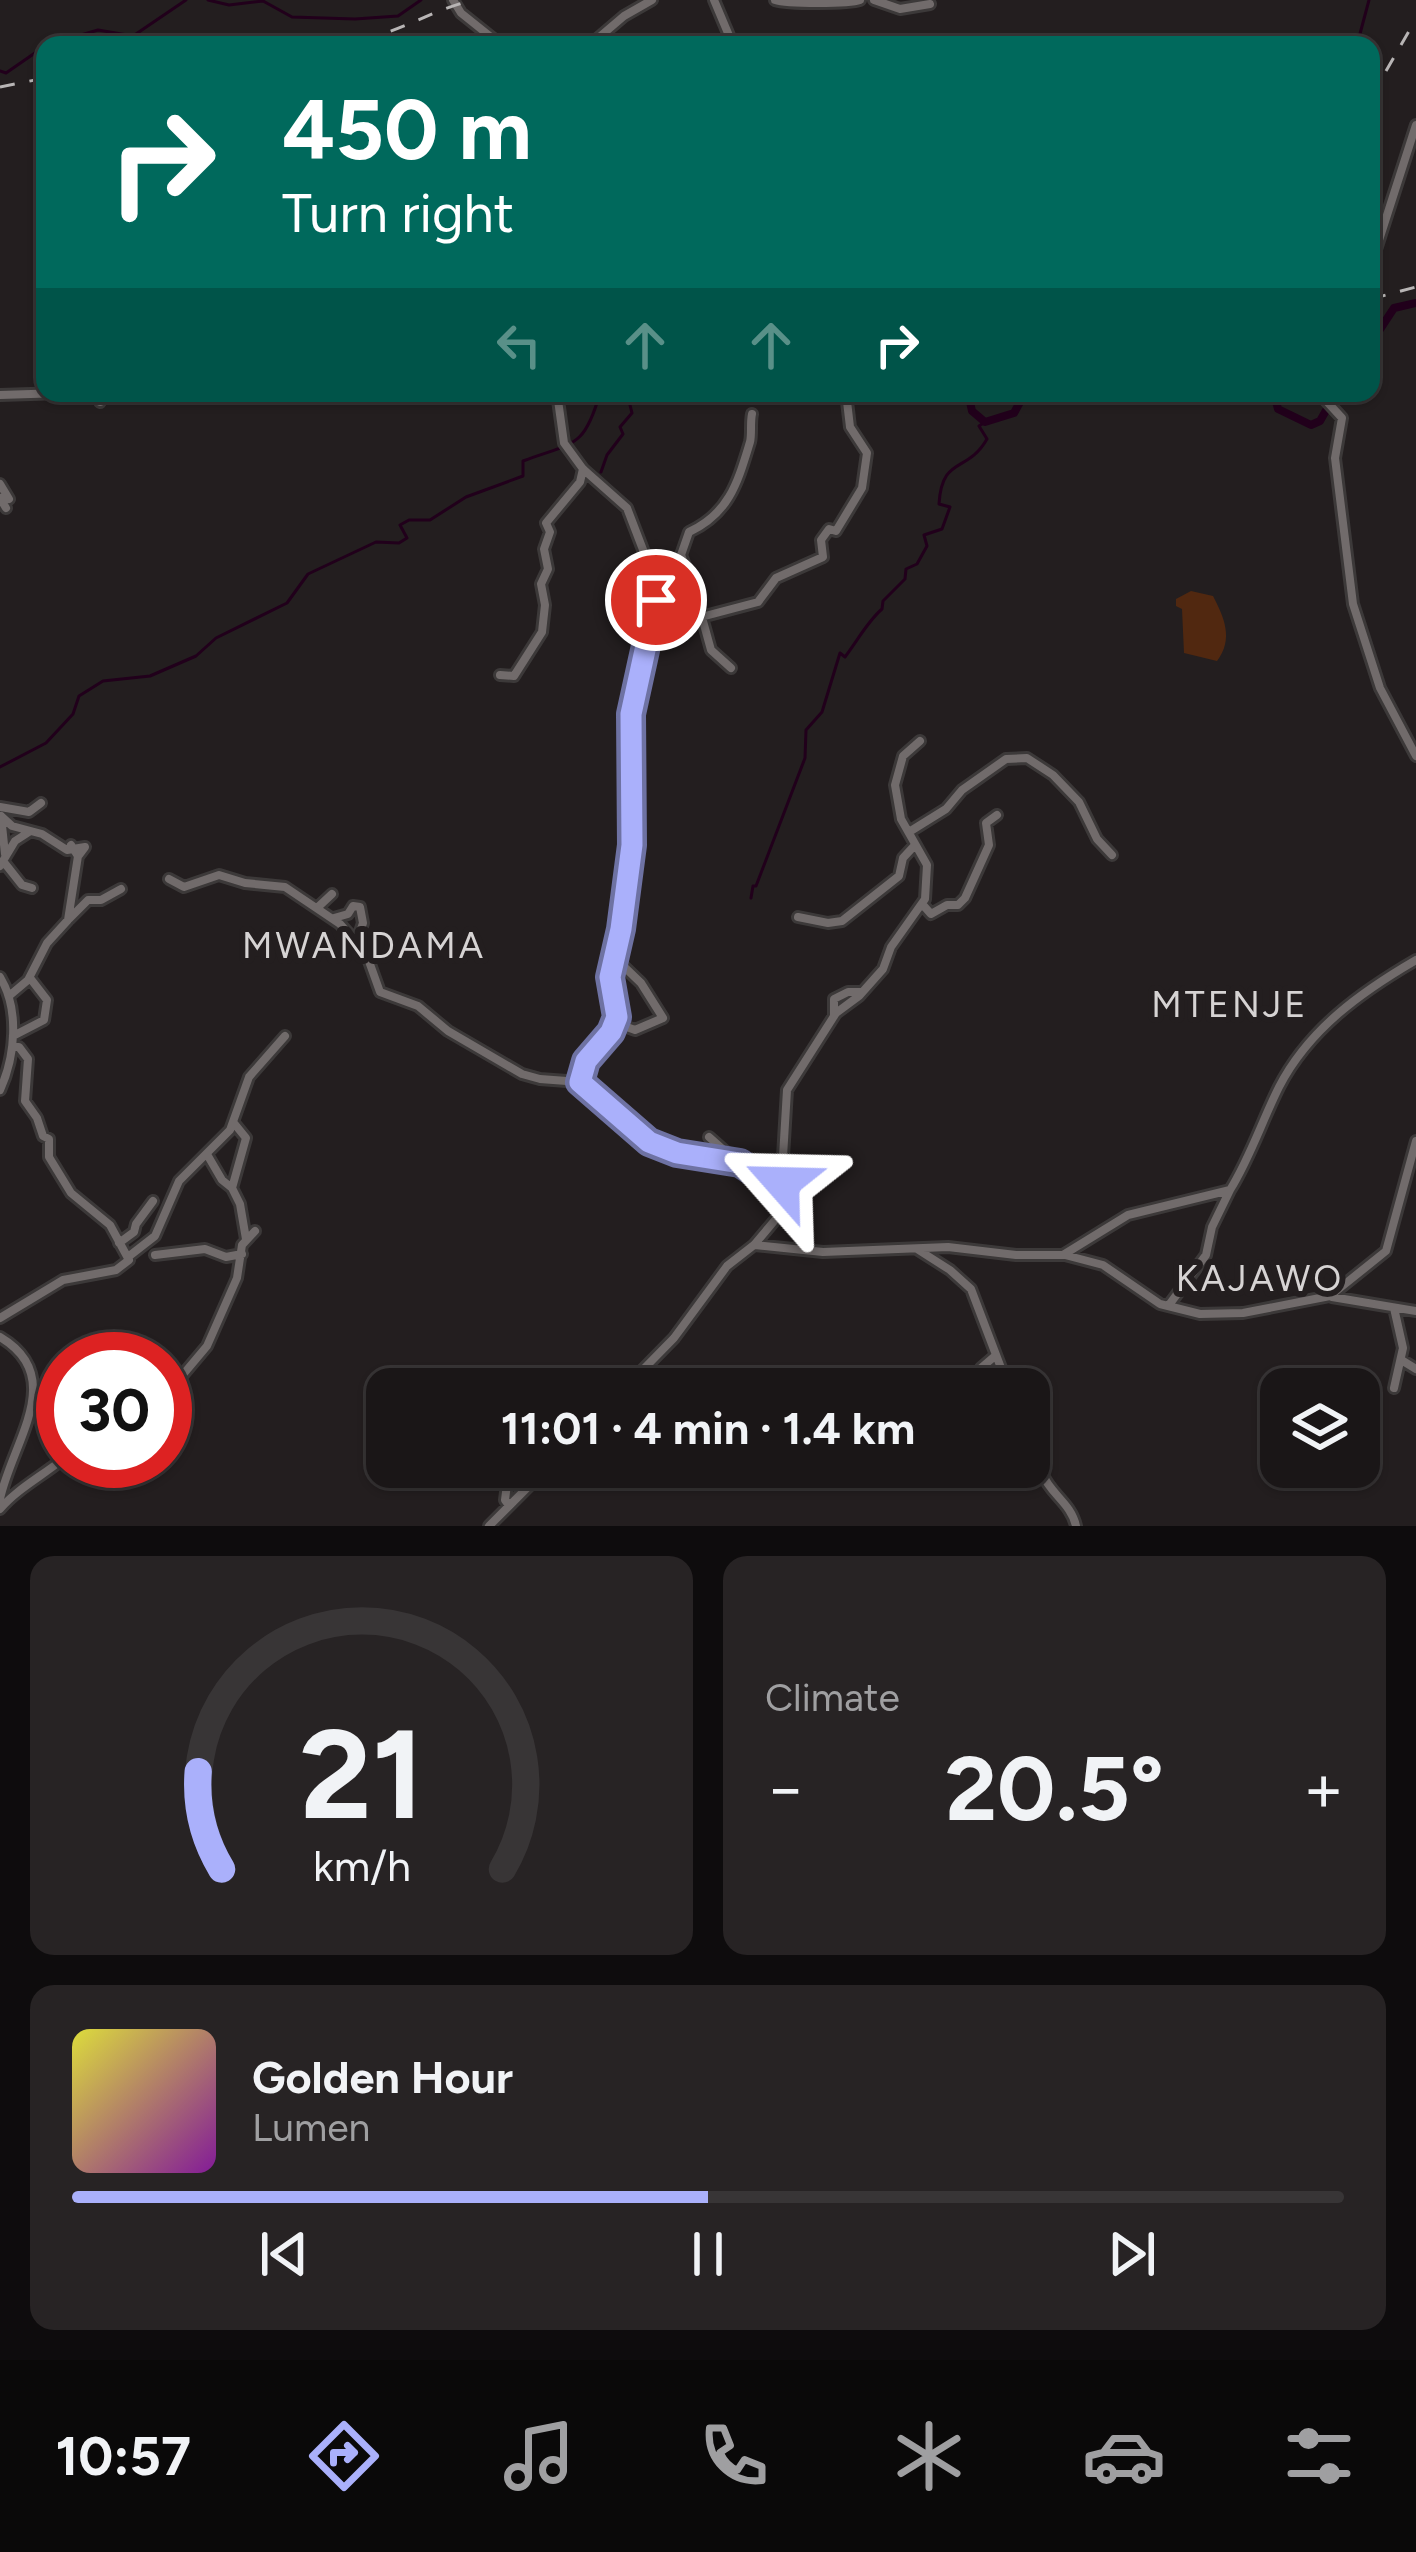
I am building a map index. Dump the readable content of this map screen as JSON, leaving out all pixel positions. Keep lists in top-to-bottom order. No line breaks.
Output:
{"districts":["MWANDAMA","MTENJE","KAJAWO"],"page":{"turn":["450 m","Turn right"],"limit":"30","trip":"11:01 · 4 min · 1.4 km","tile":"Climate","heat":["−","20.5°","+"],"song":["Golden Hour","Lumen"],"tabs":"10:57","gauge":["21","km/h"]}}
